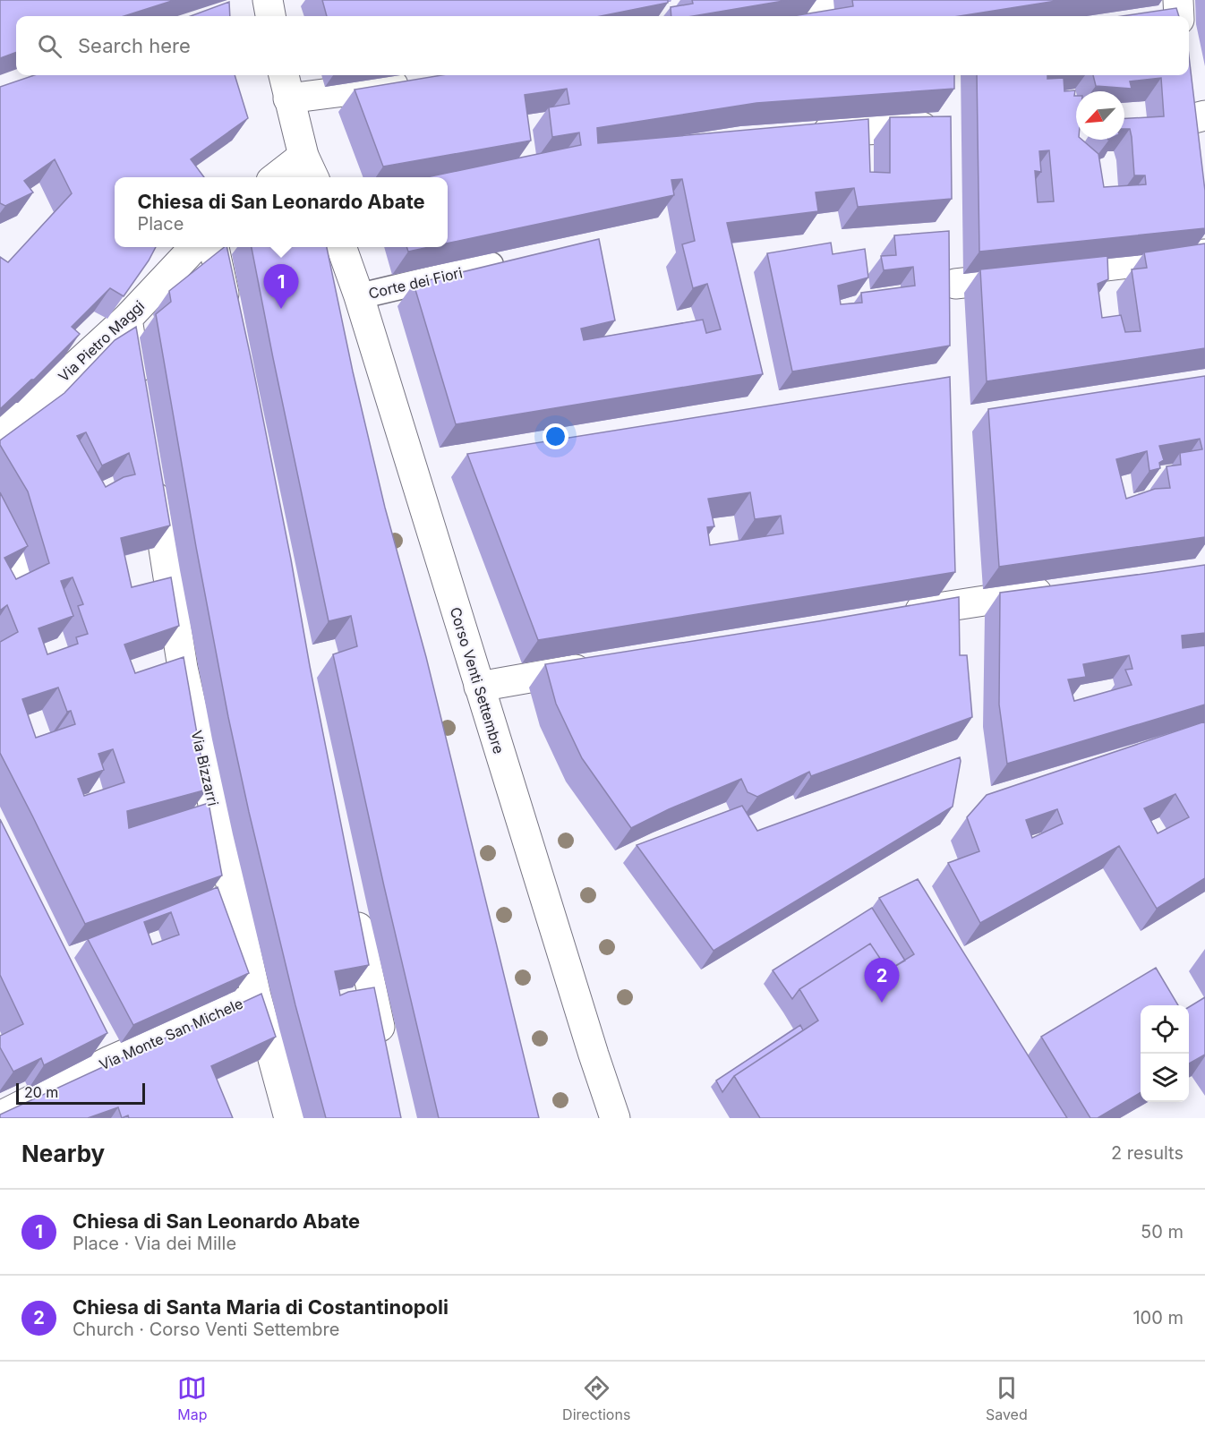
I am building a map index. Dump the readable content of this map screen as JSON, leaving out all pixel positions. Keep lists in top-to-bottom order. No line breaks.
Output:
{"streets":{"street":["Via Pietro Maggi","Corso Venti Settembre","Via Bizzarri","Via Monte San Michele"],"lane":["Corte dei Fiori"]},"crossings":[["Corte dei Fiori","Corso Venti Settembre"],["Via Bizzarri","Via Monte San Michele"]],"scale_bar":"20 m","north":"bottom left","page":{"search":"Search here","popup":["Chiesa di San Leonardo Abate","Place"],"pins":["1","2"],"scale":"20 m","heading":["Nearby","2 results"],"list":[{"mark":"1","name":"Chiesa di San Leonardo Abate","note":"Place · Via dei Mille","value":"50 m"},{"mark":"2","name":"Chiesa di Santa Maria di Costantinopoli","note":"Church · Corso Venti Settembre","value":"100 m"}],"nav":["Map","Directions","Saved"]}}
